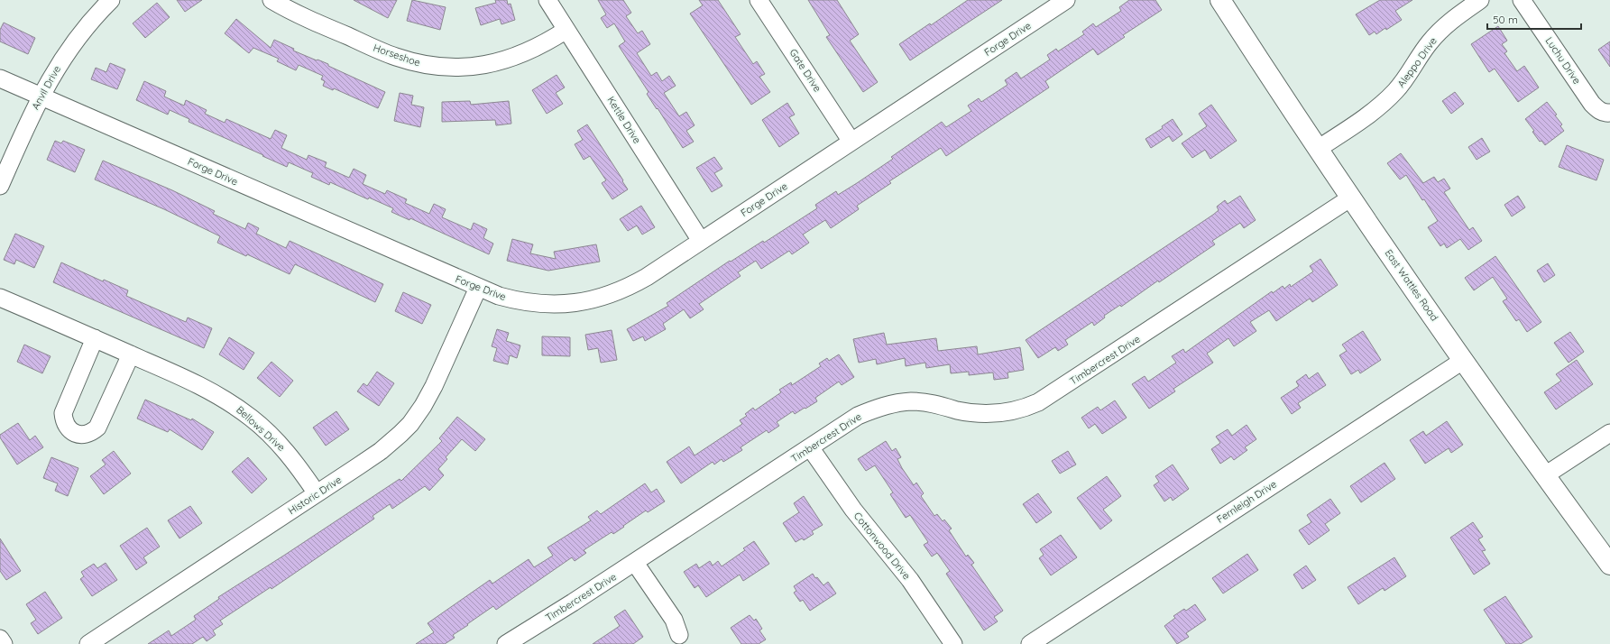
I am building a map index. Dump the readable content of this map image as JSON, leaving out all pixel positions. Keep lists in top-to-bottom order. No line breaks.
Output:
{"streets":{"main road":["East Wattles Road"],"street":["Forge Drive","Horseshoe","Luchu Drive","Aleppo Drive","Gate Drive","Anvil Drive","Kettle Drive","Timbercrest Drive","Bellows Drive","Historic Drive","Fernleigh Drive","Cottonwood Drive"]},"crossings":[["Forge Drive","Gate Drive"],["Forge Drive","Anvil Drive"],["Forge Drive","Kettle Drive"],["Forge Drive","Historic Drive"],["Horseshoe","Kettle Drive"],["Aleppo Drive","East Wattles Road"],["East Wattles Road","Timbercrest Drive"],["East Wattles Road","Fernleigh Drive"],["Timbercrest Drive","Cottonwood Drive"],["Bellows Drive","Historic Drive"]],"scale_bar":"50 m"}
